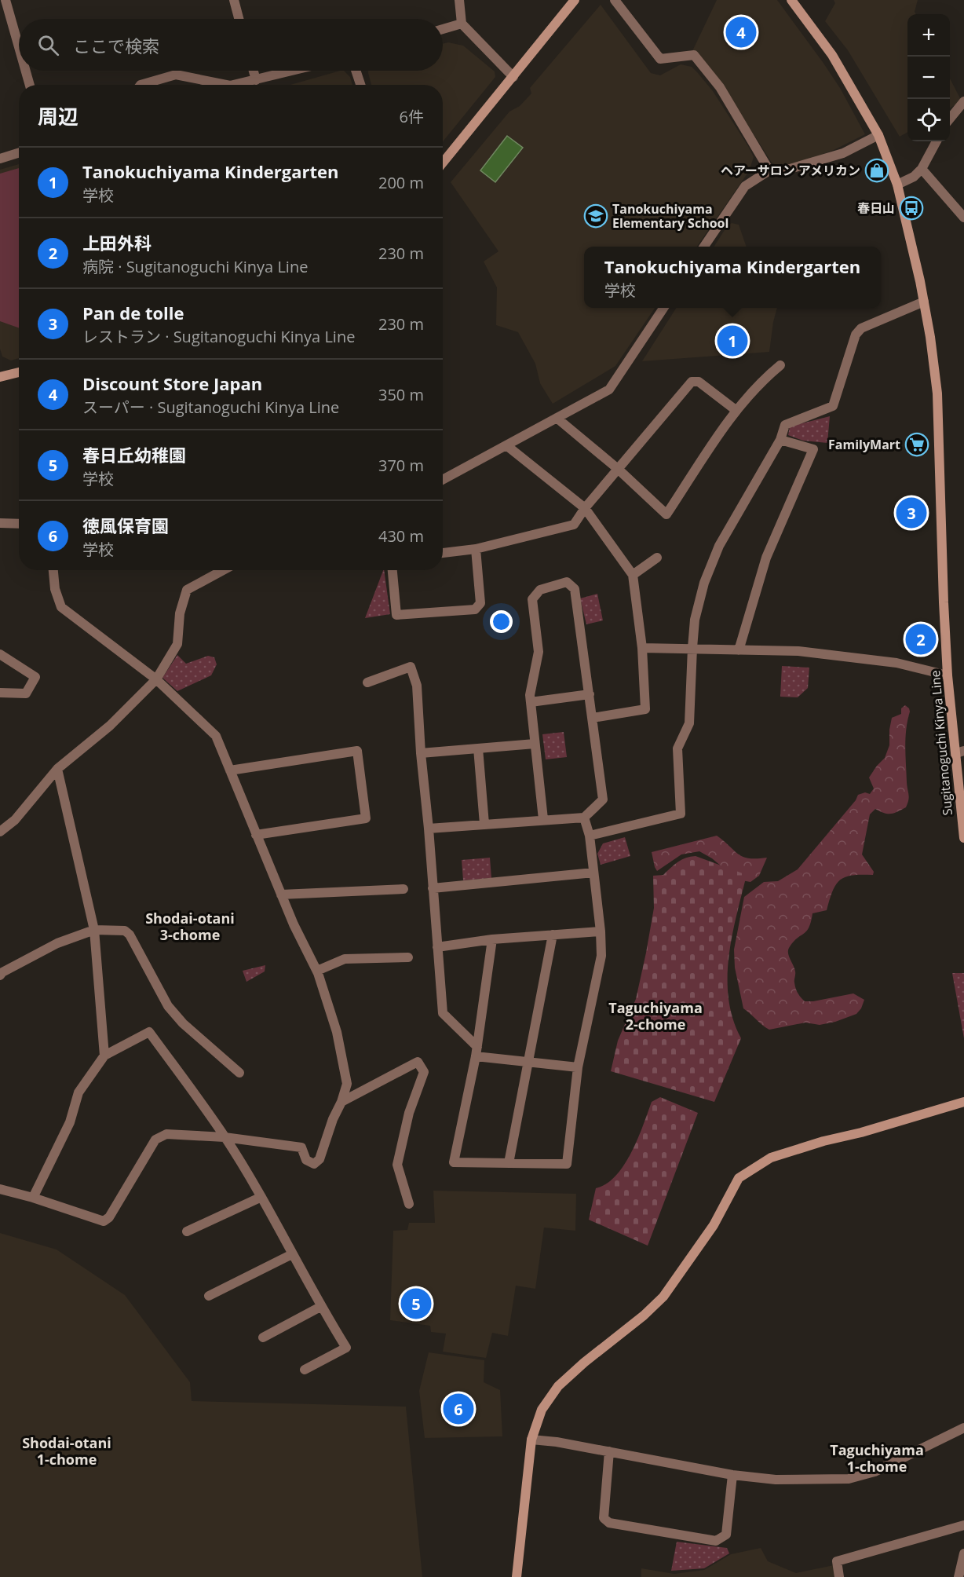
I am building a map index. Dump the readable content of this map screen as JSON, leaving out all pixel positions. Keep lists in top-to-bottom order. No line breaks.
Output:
{"streets":{"street":["Sugitanoguchi Kinya Line"]},"districts":["Shodai-otani 3-chome","Taguchiyama 2-chome","Shodai-otani 1-chome","Taguchiyama 1-chome"],"places":{"shop":["ヘアーサロン アメリカン"],"bus stop":["春日山"],"school or university":["Tanokuchiyama Elementary School"],"supermarket":["FamilyMart"]},"page":{"map_buttons":["+","−"],"pins":["4","1","3","2","5","6"],"search":"ここで検索","heading":["周辺","6件"],"list":[{"mark":"1","name":"Tanokuchiyama Kindergarten","note":"学校","value":"200 m"},{"mark":"2","name":"上田外科","note":"病院 · Sugitanoguchi Kinya Line","value":"230 m"},{"mark":"3","name":"Pan de tolle","note":"レストラン · Sugitanoguchi Kinya Line","value":"230 m"},{"mark":"4","name":"Discount Store Japan","note":"スーパー · Sugitanoguchi Kinya Line","value":"350 m"},{"mark":"5","name":"春日丘幼稚園","note":"学校","value":"370 m"},{"mark":"6","name":"徳風保育園","note":"学校","value":"430 m"}],"popup":["Tanokuchiyama Kindergarten","学校"]}}
